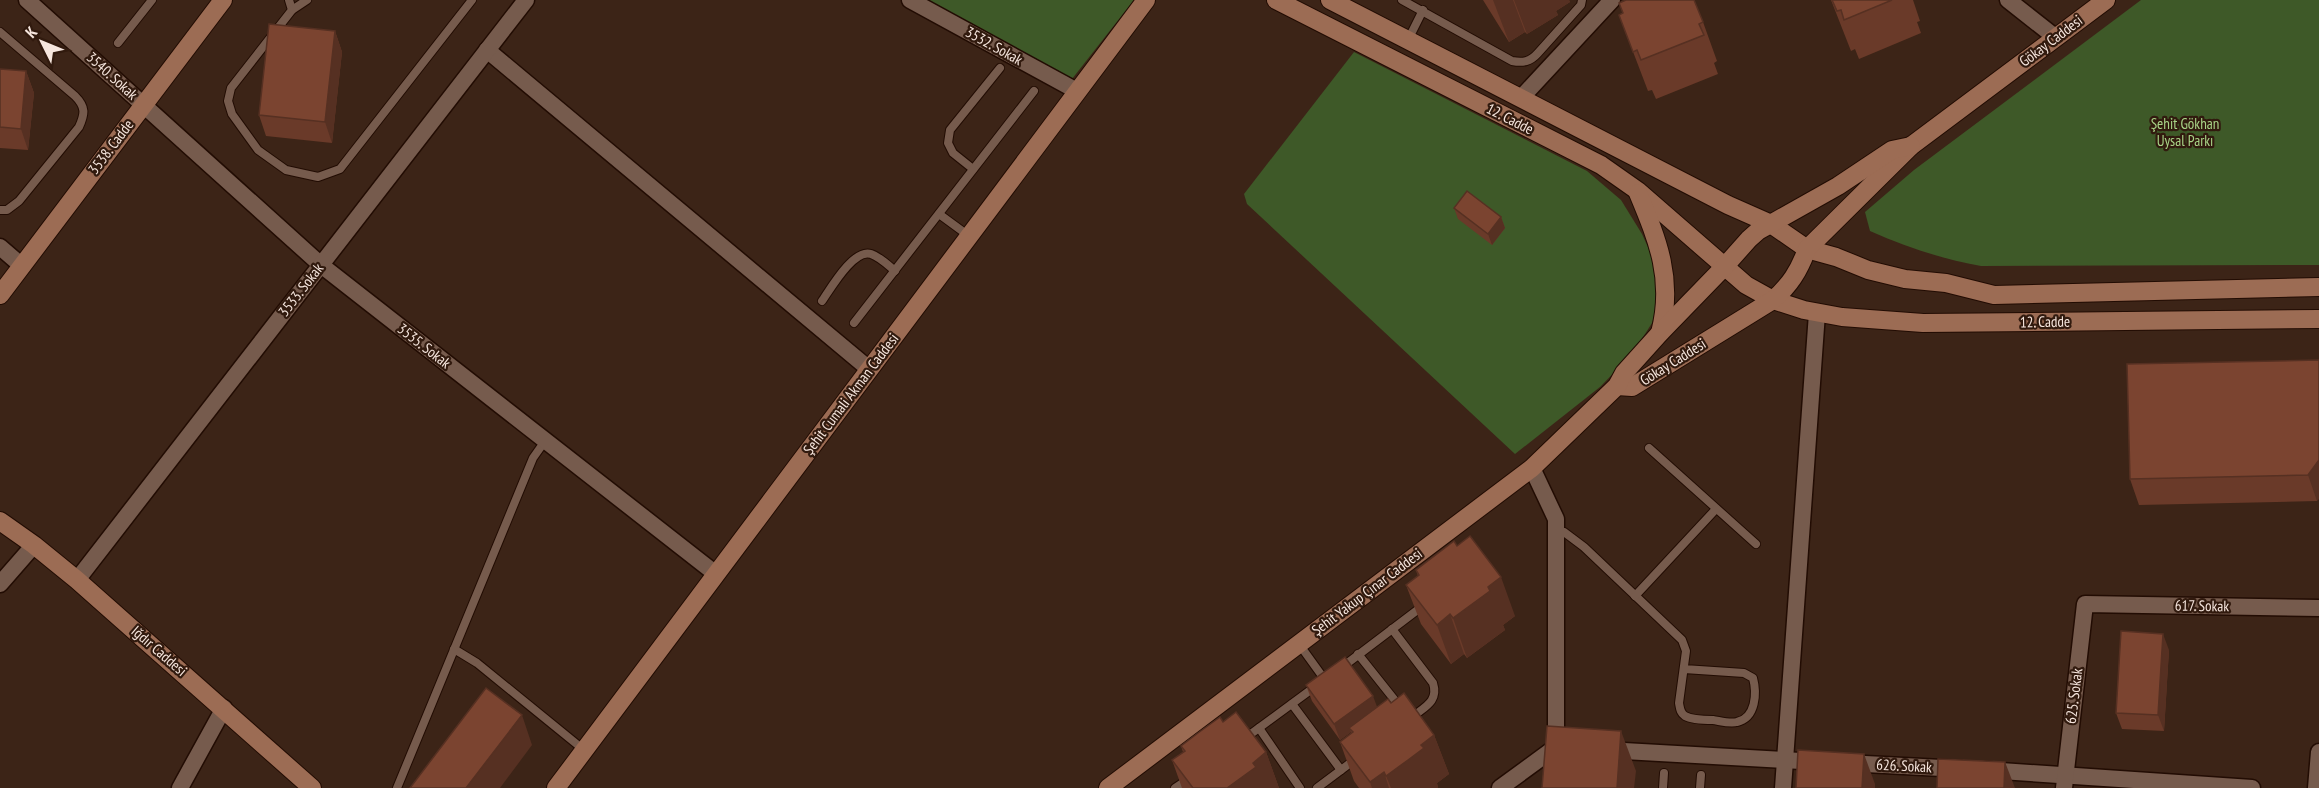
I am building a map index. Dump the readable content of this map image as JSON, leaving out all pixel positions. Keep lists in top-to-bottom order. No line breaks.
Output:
{"streets":{"main road":["Gökay Caddesi","12. Cadde","3538. Cadde","Şehit Cumali Akman Caddesi","Şehit Yakup Çınar Caddesi","Iğdır Caddesi"],"street":["3532. Sokak","3540. Sokak","3533. Sokak","3535. Sokak","617. Sokak","625. Sokak","626. Sokak"]},"crossings":[["Gökay Caddesi","12. Cadde"],["Gökay Caddesi","Şehit Yakup Çınar Caddesi"],["3532. Sokak","Şehit Cumali Akman Caddesi"],["3540. Sokak","3538. Cadde"],["3540. Sokak","3535. Sokak"],["3538. Cadde","3535. Sokak"],["3533. Sokak","3535. Sokak"],["3533. Sokak","Iğdır Caddesi"],["3535. Sokak","Şehit Cumali Akman Caddesi"],["617. Sokak","625. Sokak"],["625. Sokak","626. Sokak"]],"parks":["Şehit Gökhan Uysal Parkı"],"north":"top left"}
